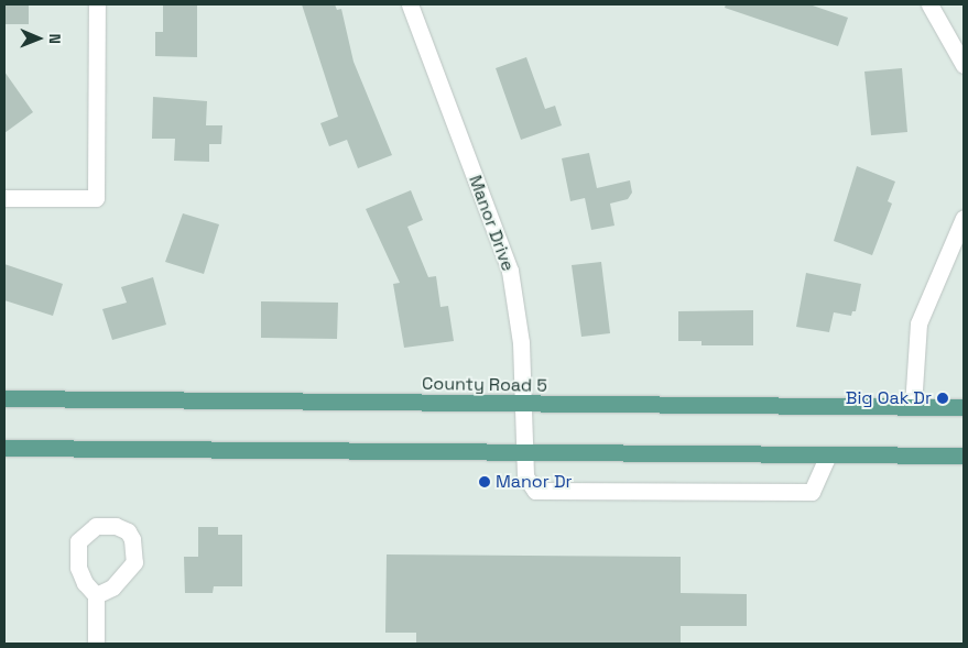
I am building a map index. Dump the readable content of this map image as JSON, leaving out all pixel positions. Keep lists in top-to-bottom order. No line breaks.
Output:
{"streets":{"main road":["County Road 5"],"street":["Manor Drive"]},"crossings":[["Manor Drive","County Road 5"]],"places":["Big Oak Dr","Manor Dr"],"north":"right"}
